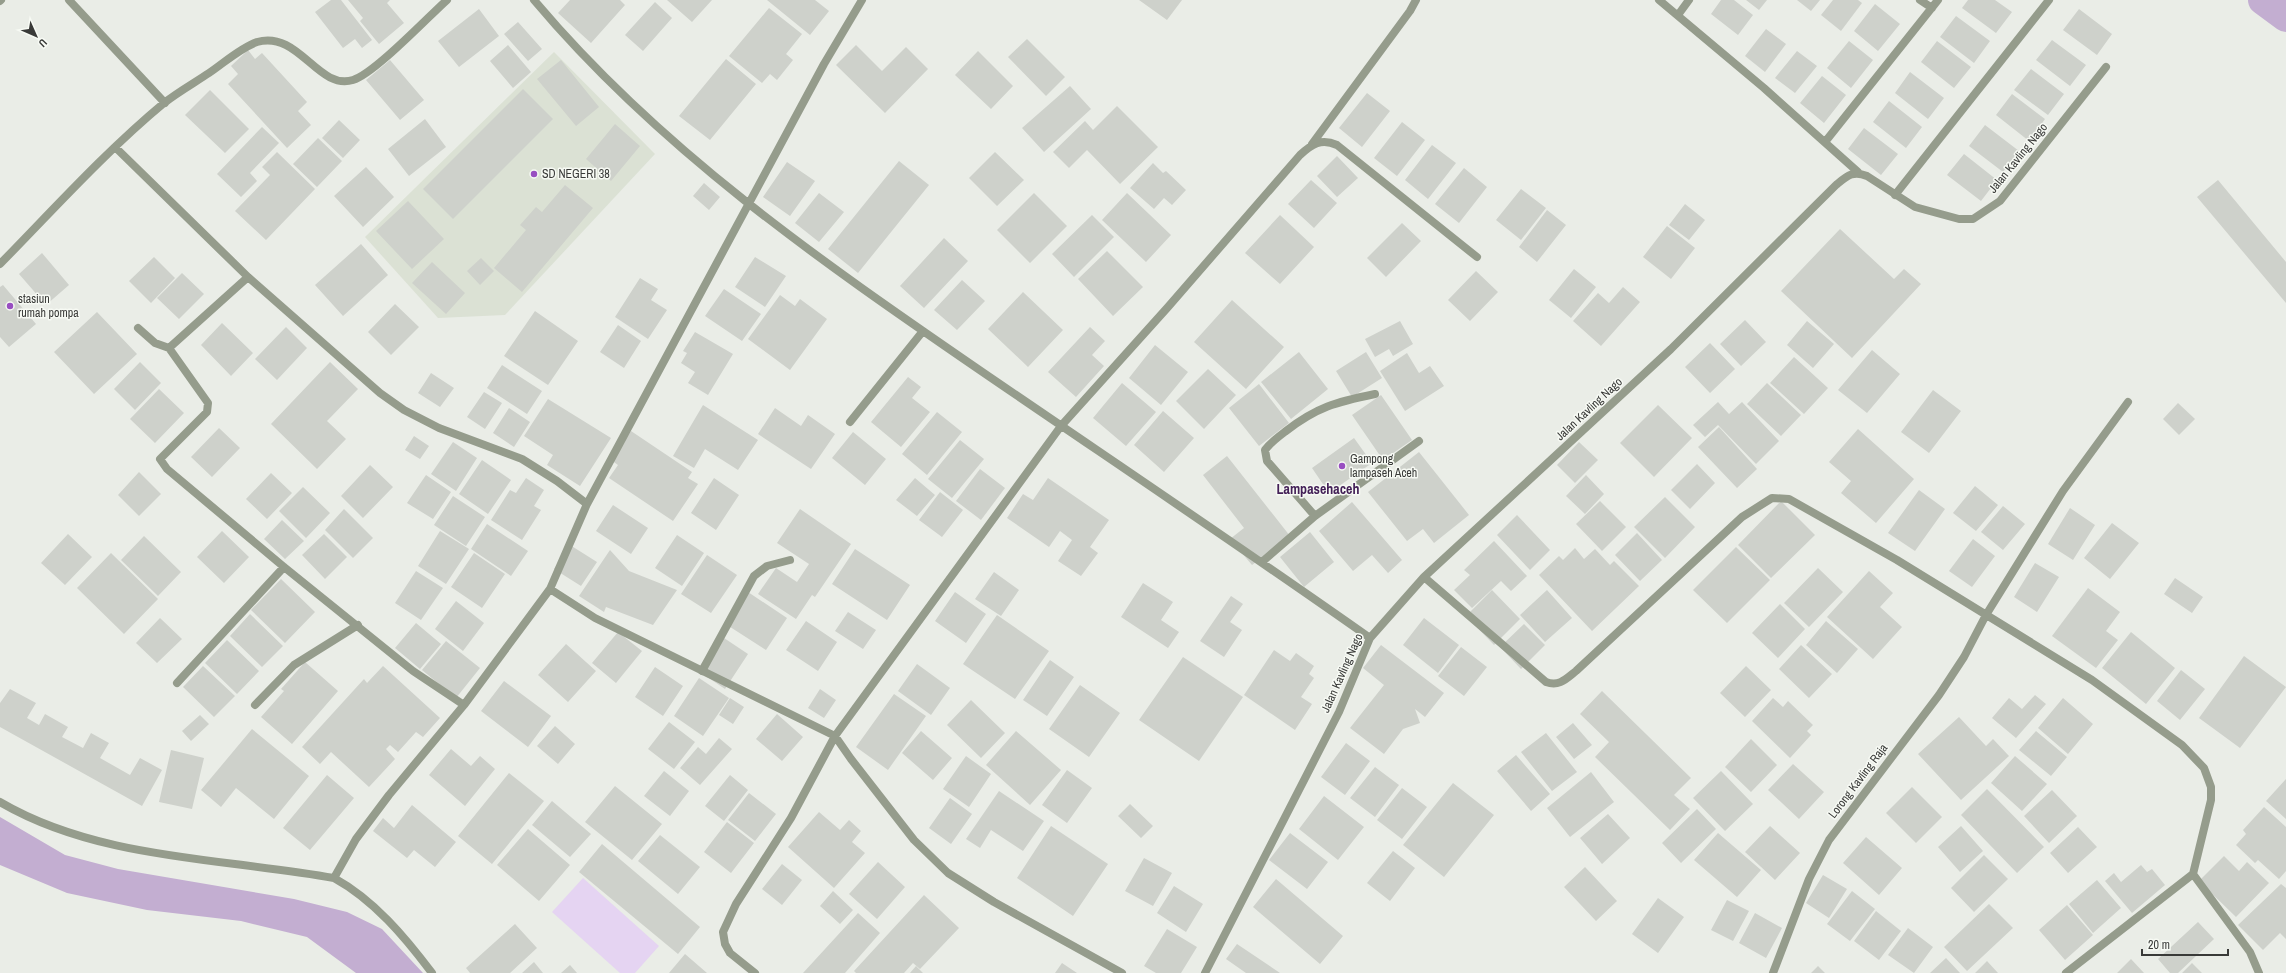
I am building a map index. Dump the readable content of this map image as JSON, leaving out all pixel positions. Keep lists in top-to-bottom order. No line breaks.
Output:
{"streets":{"street":["Jalan Kavling Nago","Lorong Kavling Raja"]},"districts":["Lampasehaceh"],"places":["SD NEGERI 38","stasiun rumah pompa","Gampong lampaseh Aceh"],"scale_bar":"20 m","north":"bottom right"}
